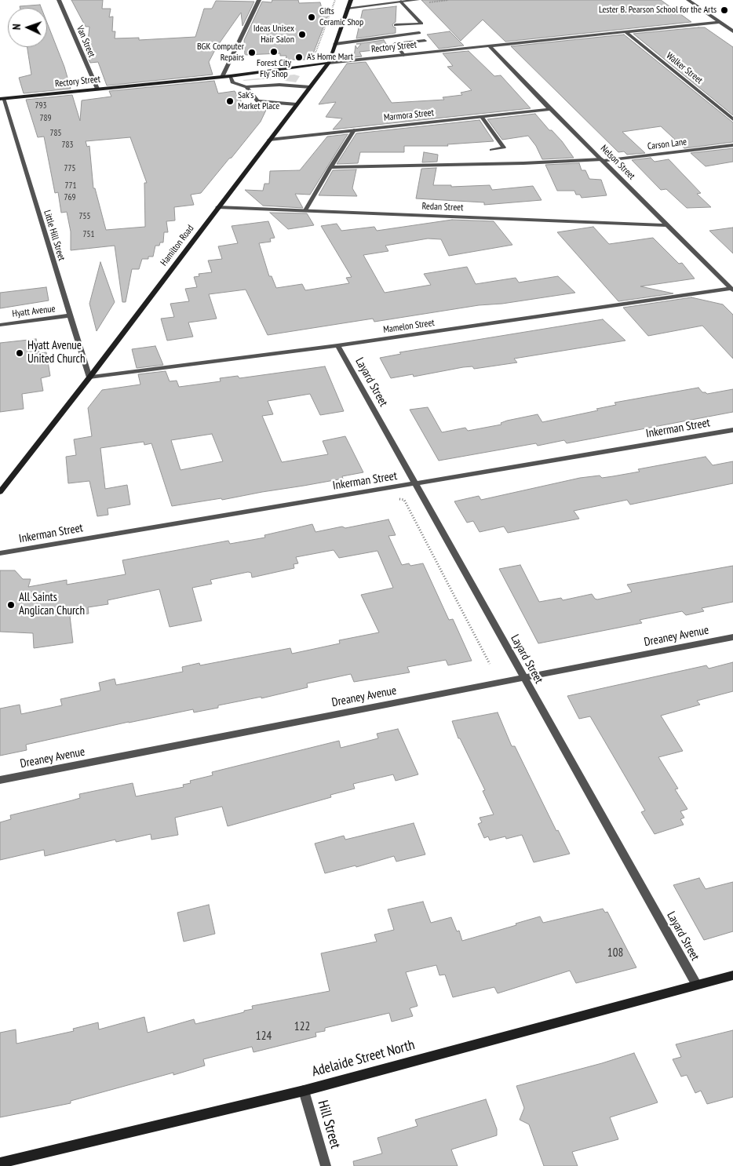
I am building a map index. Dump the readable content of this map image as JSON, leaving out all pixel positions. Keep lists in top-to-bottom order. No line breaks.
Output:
{"streets":{"main road":["Rectory Street","Hamilton Road","Adelaide Street North"],"street":["Van Street","Walker Street","Marmora Street","Carson Lane","Nelson Street","Redan Street","Little Hill Street","Hyatt Avenue","Mamelon Street","Layard Street","Inkerman Street","Dreaney Avenue","Hill Street"]},"crossings":[["Van Street","Rectory Street"],["Rectory Street","Walker Street"],["Rectory Street","Nelson Street"],["Rectory Street","Little Hill Street"],["Rectory Street","Hamilton Road"],["Marmora Street","Nelson Street"],["Marmora Street","Hamilton Road"],["Carson Lane","Nelson Street"],["Nelson Street","Redan Street"],["Nelson Street","Mamelon Street"],["Redan Street","Hamilton Road"],["Little Hill Street","Hamilton Road"],["Little Hill Street","Hyatt Avenue"],["Little Hill Street","Mamelon Street"],["Hamilton Road","Mamelon Street"],["Mamelon Street","Layard Street"],["Layard Street","Inkerman Street"],["Layard Street","Dreaney Avenue"],["Layard Street","Adelaide Street North"],["Adelaide Street North","Hill Street"]],"places":["Lester B. Pearson School for the Arts","Gifts Ceramic Shop","Ideas Unisex Hair Salon","Forest City Fly Shop","BGK Computer Repairs","A's Home Mart","Sak's Market Place","Hyatt Avenue United Church","All Saints Anglican Church"],"house_numbers":["793","789","785","783","775","771","769","755","751","108","122","124"],"north":"left"}
